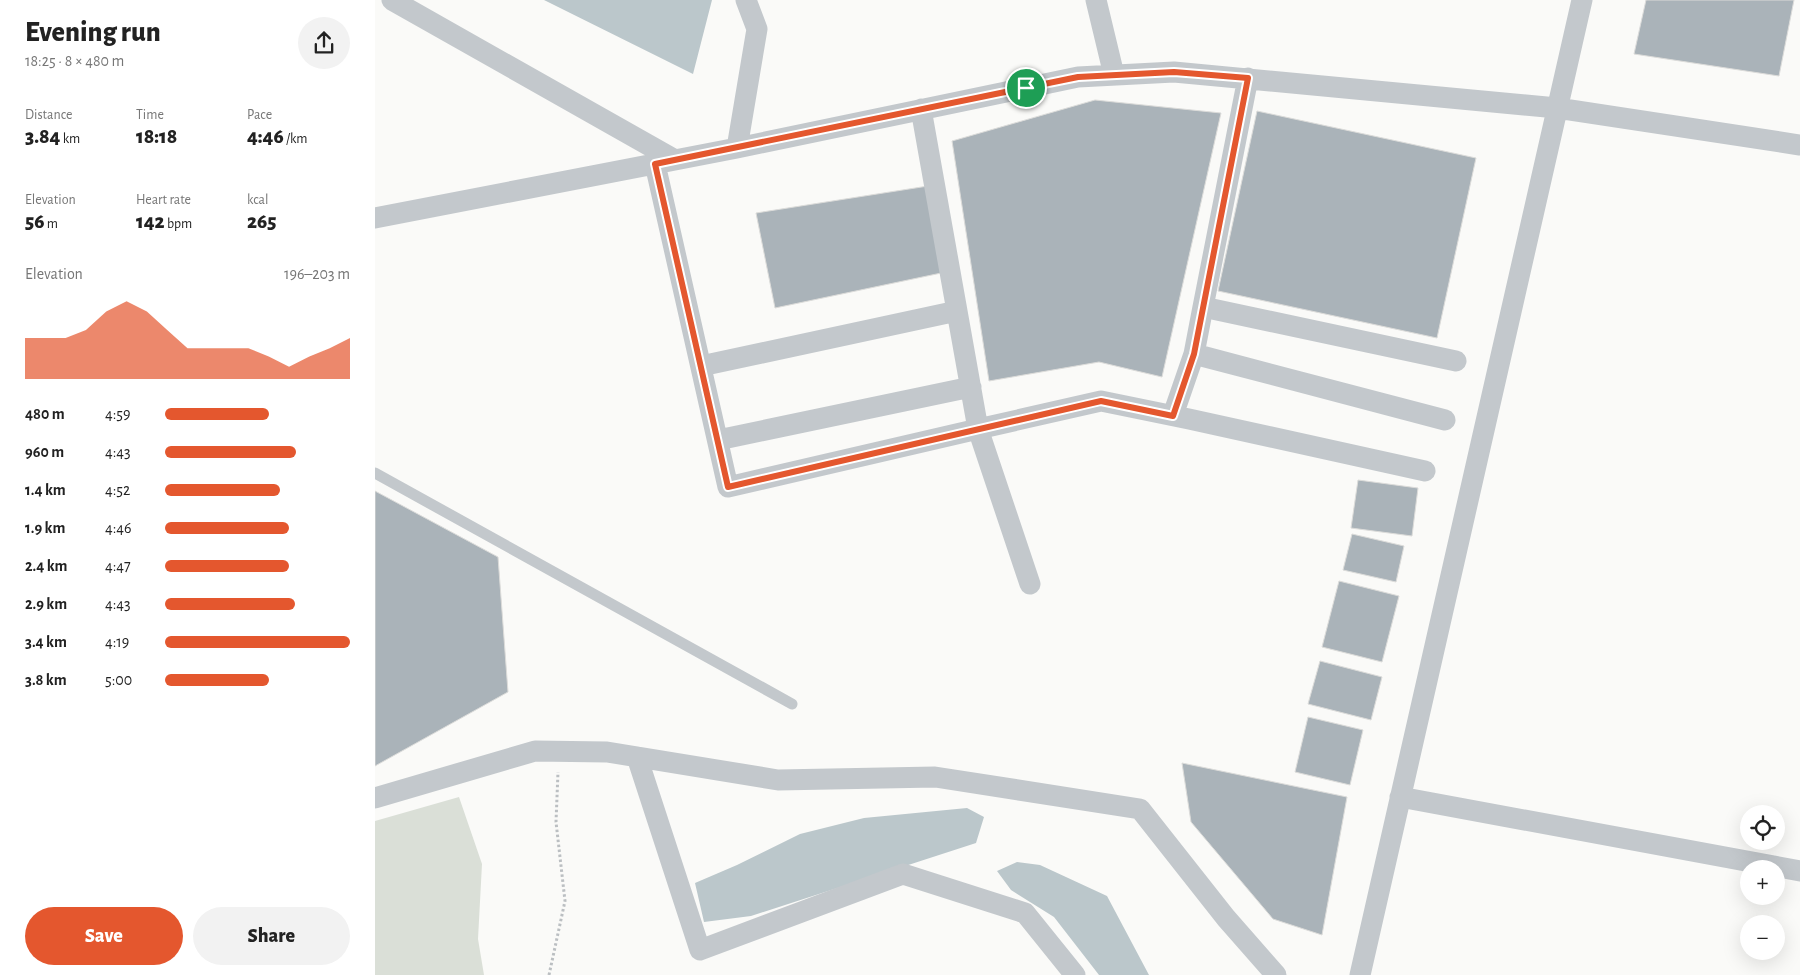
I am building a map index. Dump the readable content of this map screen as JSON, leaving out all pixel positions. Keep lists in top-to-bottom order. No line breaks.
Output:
{"page":{"heading":["Evening run","18:25 · 8 × 480 m"],"stats":[["Distance","3.84 km"],["Time","18:18"],["Pace","4:46 /km"],["Elevation","56 m"],["Heart rate","142 bpm"],["kcal","265"]],"chart":["Elevation","196–203 m"],"list":[{"name":"480 m","note":"4:59"},{"name":"960 m","note":"4:43"},{"name":"1.4 km","note":"4:52"},{"name":"1.9 km","note":"4:46"},{"name":"2.4 km","note":"4:47"},{"name":"2.9 km","note":"4:43"},{"name":"3.4 km","note":"4:19"},{"name":"3.8 km","note":"5:00"}],"map_buttons":["+","−"],"buttons":["Save","Share"]}}
